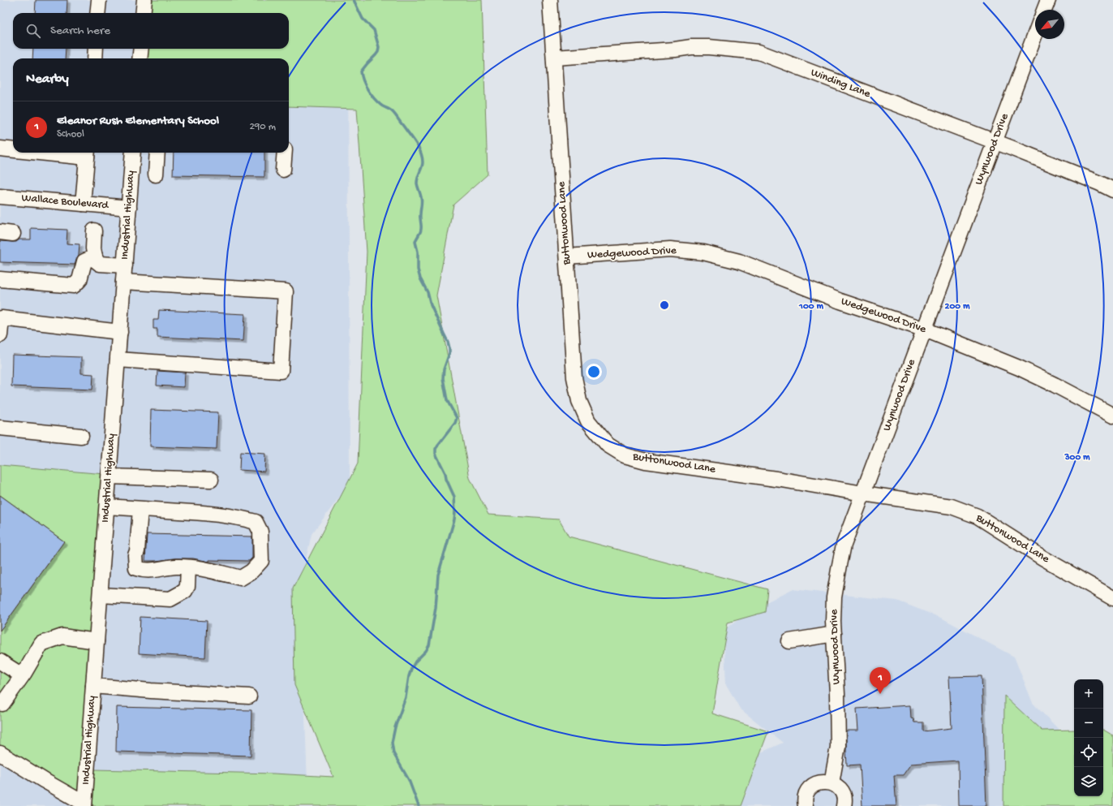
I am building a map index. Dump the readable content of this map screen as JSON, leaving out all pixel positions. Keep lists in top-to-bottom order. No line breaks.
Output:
{"streets":{"street":["Winding Lane","Wynwood Drive","Wallace Boulevard","Industrial Highway","Buttonwood Lane","Wedgewood Drive"]},"crossings":[["Winding Lane","Wynwood Drive"],["Winding Lane","Buttonwood Lane"],["Wynwood Drive","Buttonwood Lane"],["Wynwood Drive","Wedgewood Drive"],["Wallace Boulevard","Industrial Highway"],["Buttonwood Lane","Wedgewood Drive"]],"north":"bottom left","page":{"search":"Search here","heading":"Nearby","list":[{"mark":"1","name":"Eleanor Rush Elementary School","note":"School","value":"290 m"}],"pins":"1","map_buttons":["+","−"]},"rings":["100 m","200 m","300 m"]}
